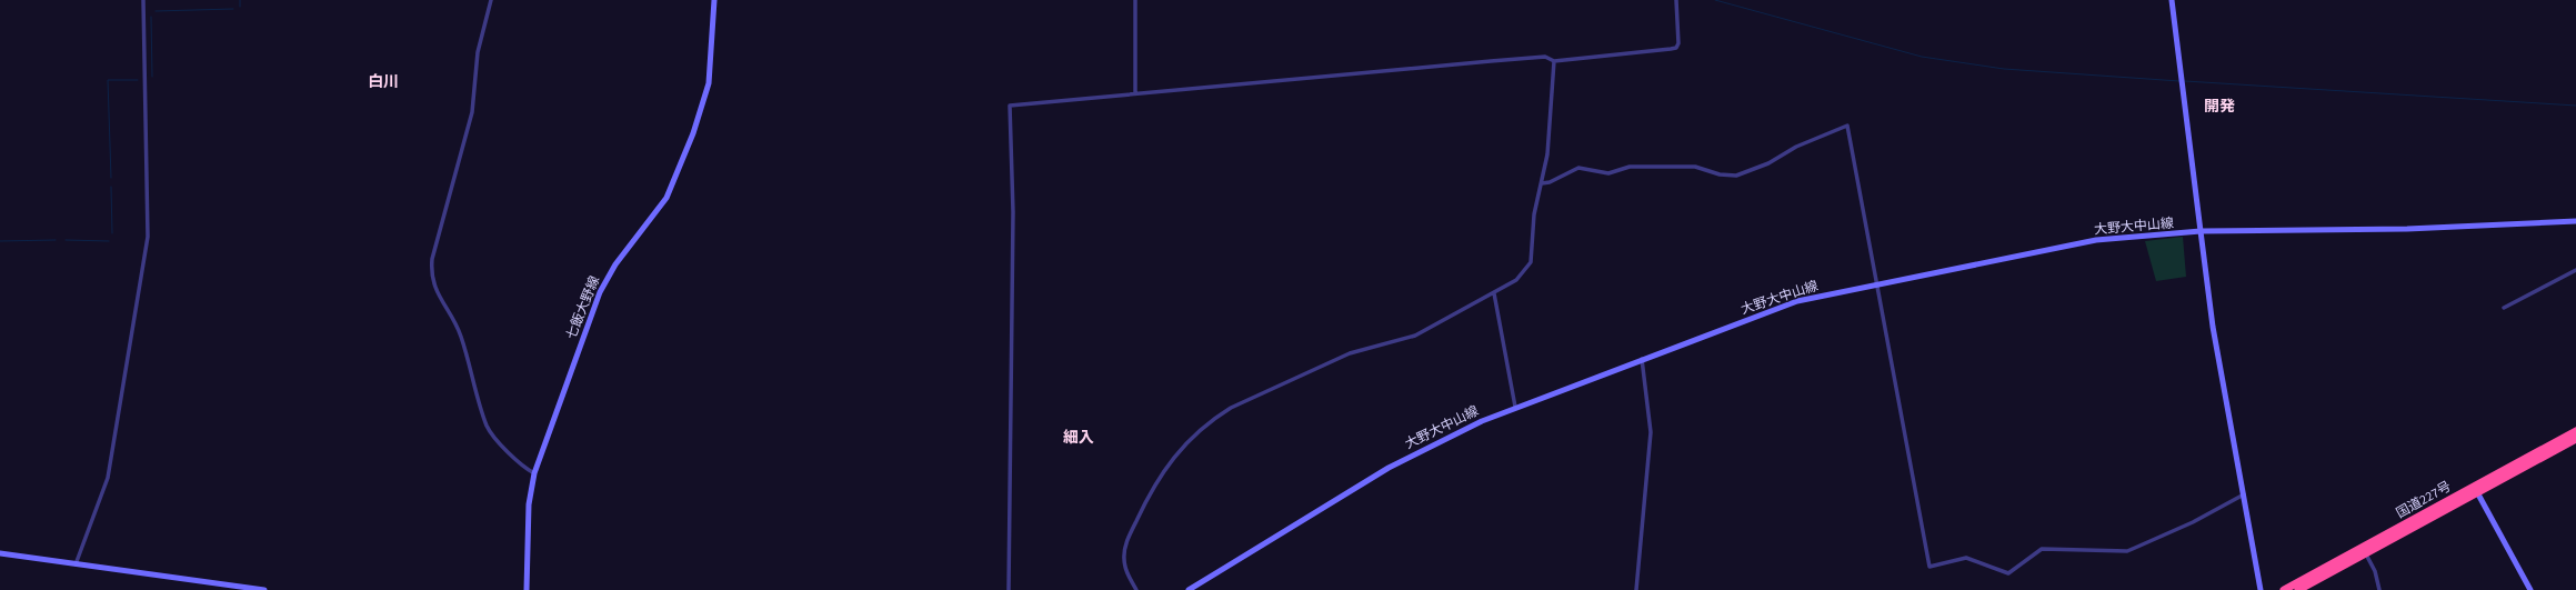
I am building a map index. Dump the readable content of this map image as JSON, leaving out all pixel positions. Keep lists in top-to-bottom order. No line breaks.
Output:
{"streets":{"highway":["国道227号"],"main road":["大野大中山線","七飯大野線"]},"districts":["白川","開発","細入"]}
